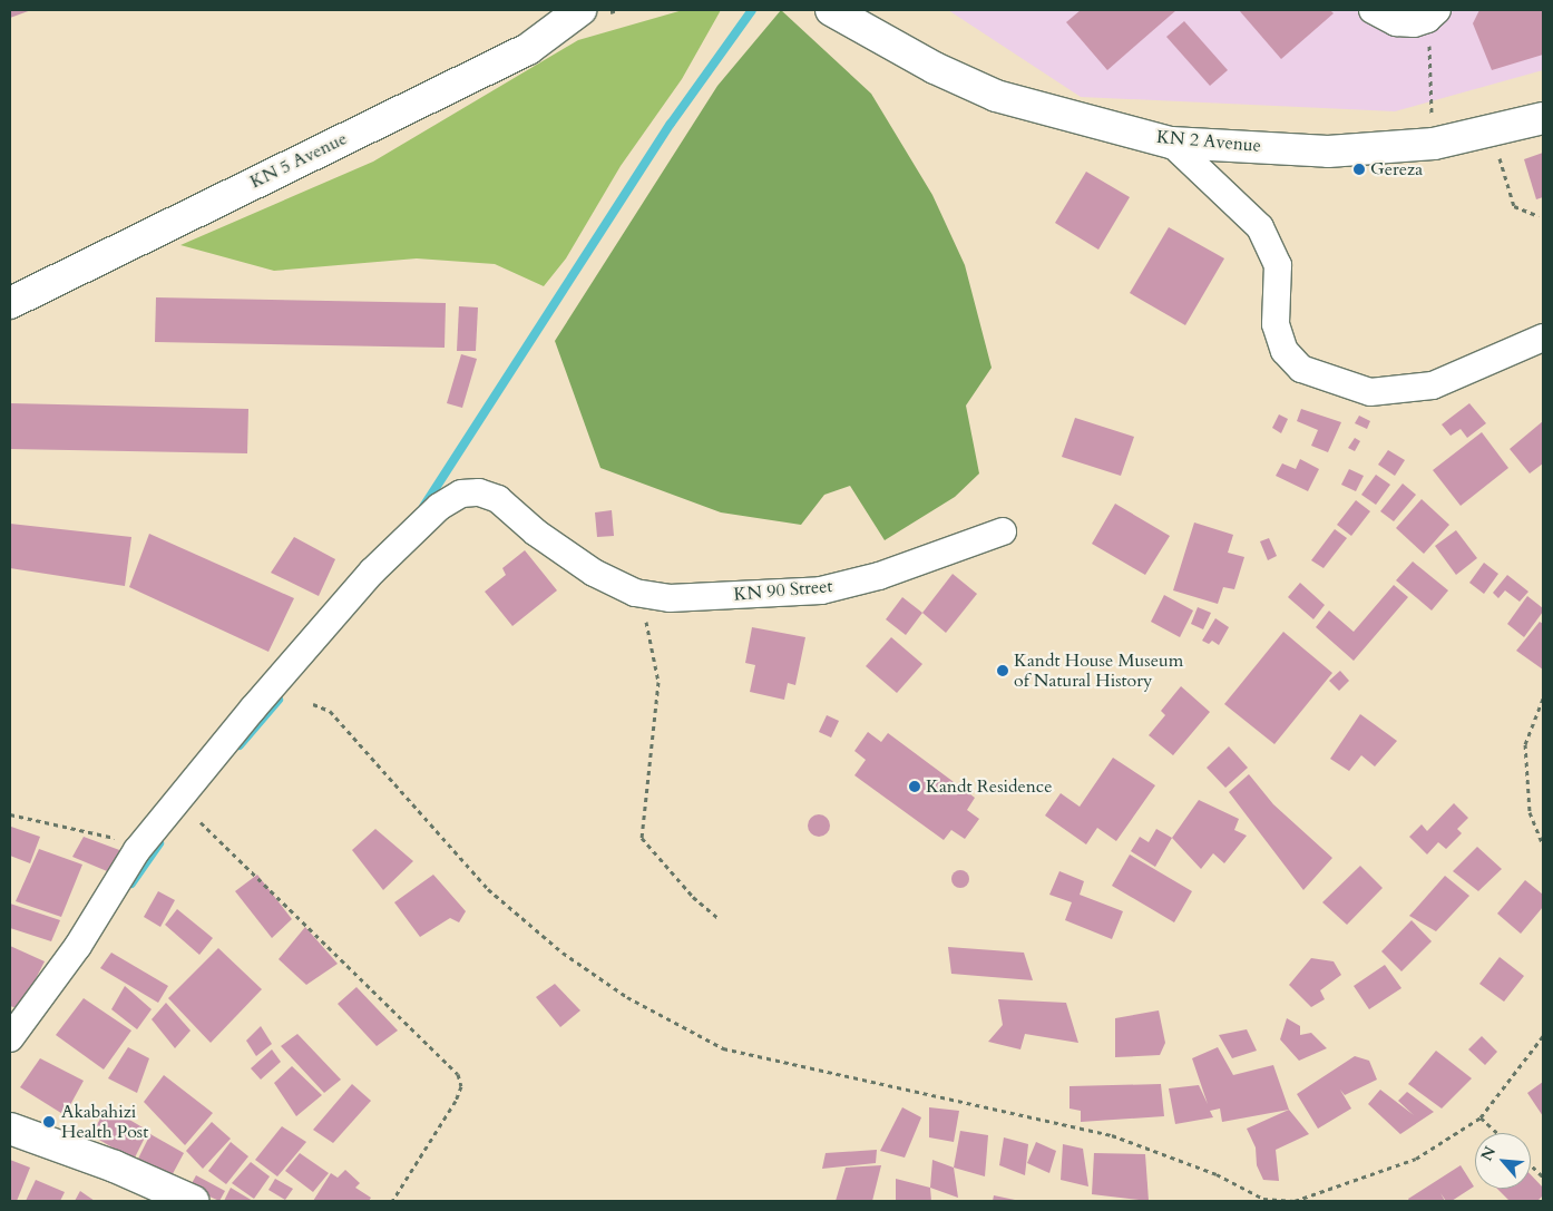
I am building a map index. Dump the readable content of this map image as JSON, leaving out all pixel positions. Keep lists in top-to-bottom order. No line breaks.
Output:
{"streets":{"main road":["KN 2 Avenue","KN 5 Avenue"],"street":["KN 90 Street"]},"places":["Gereza","Kandt House Museum of Natural History","Kandt Residence","Akabahizi Health Post"],"north":"top left"}
